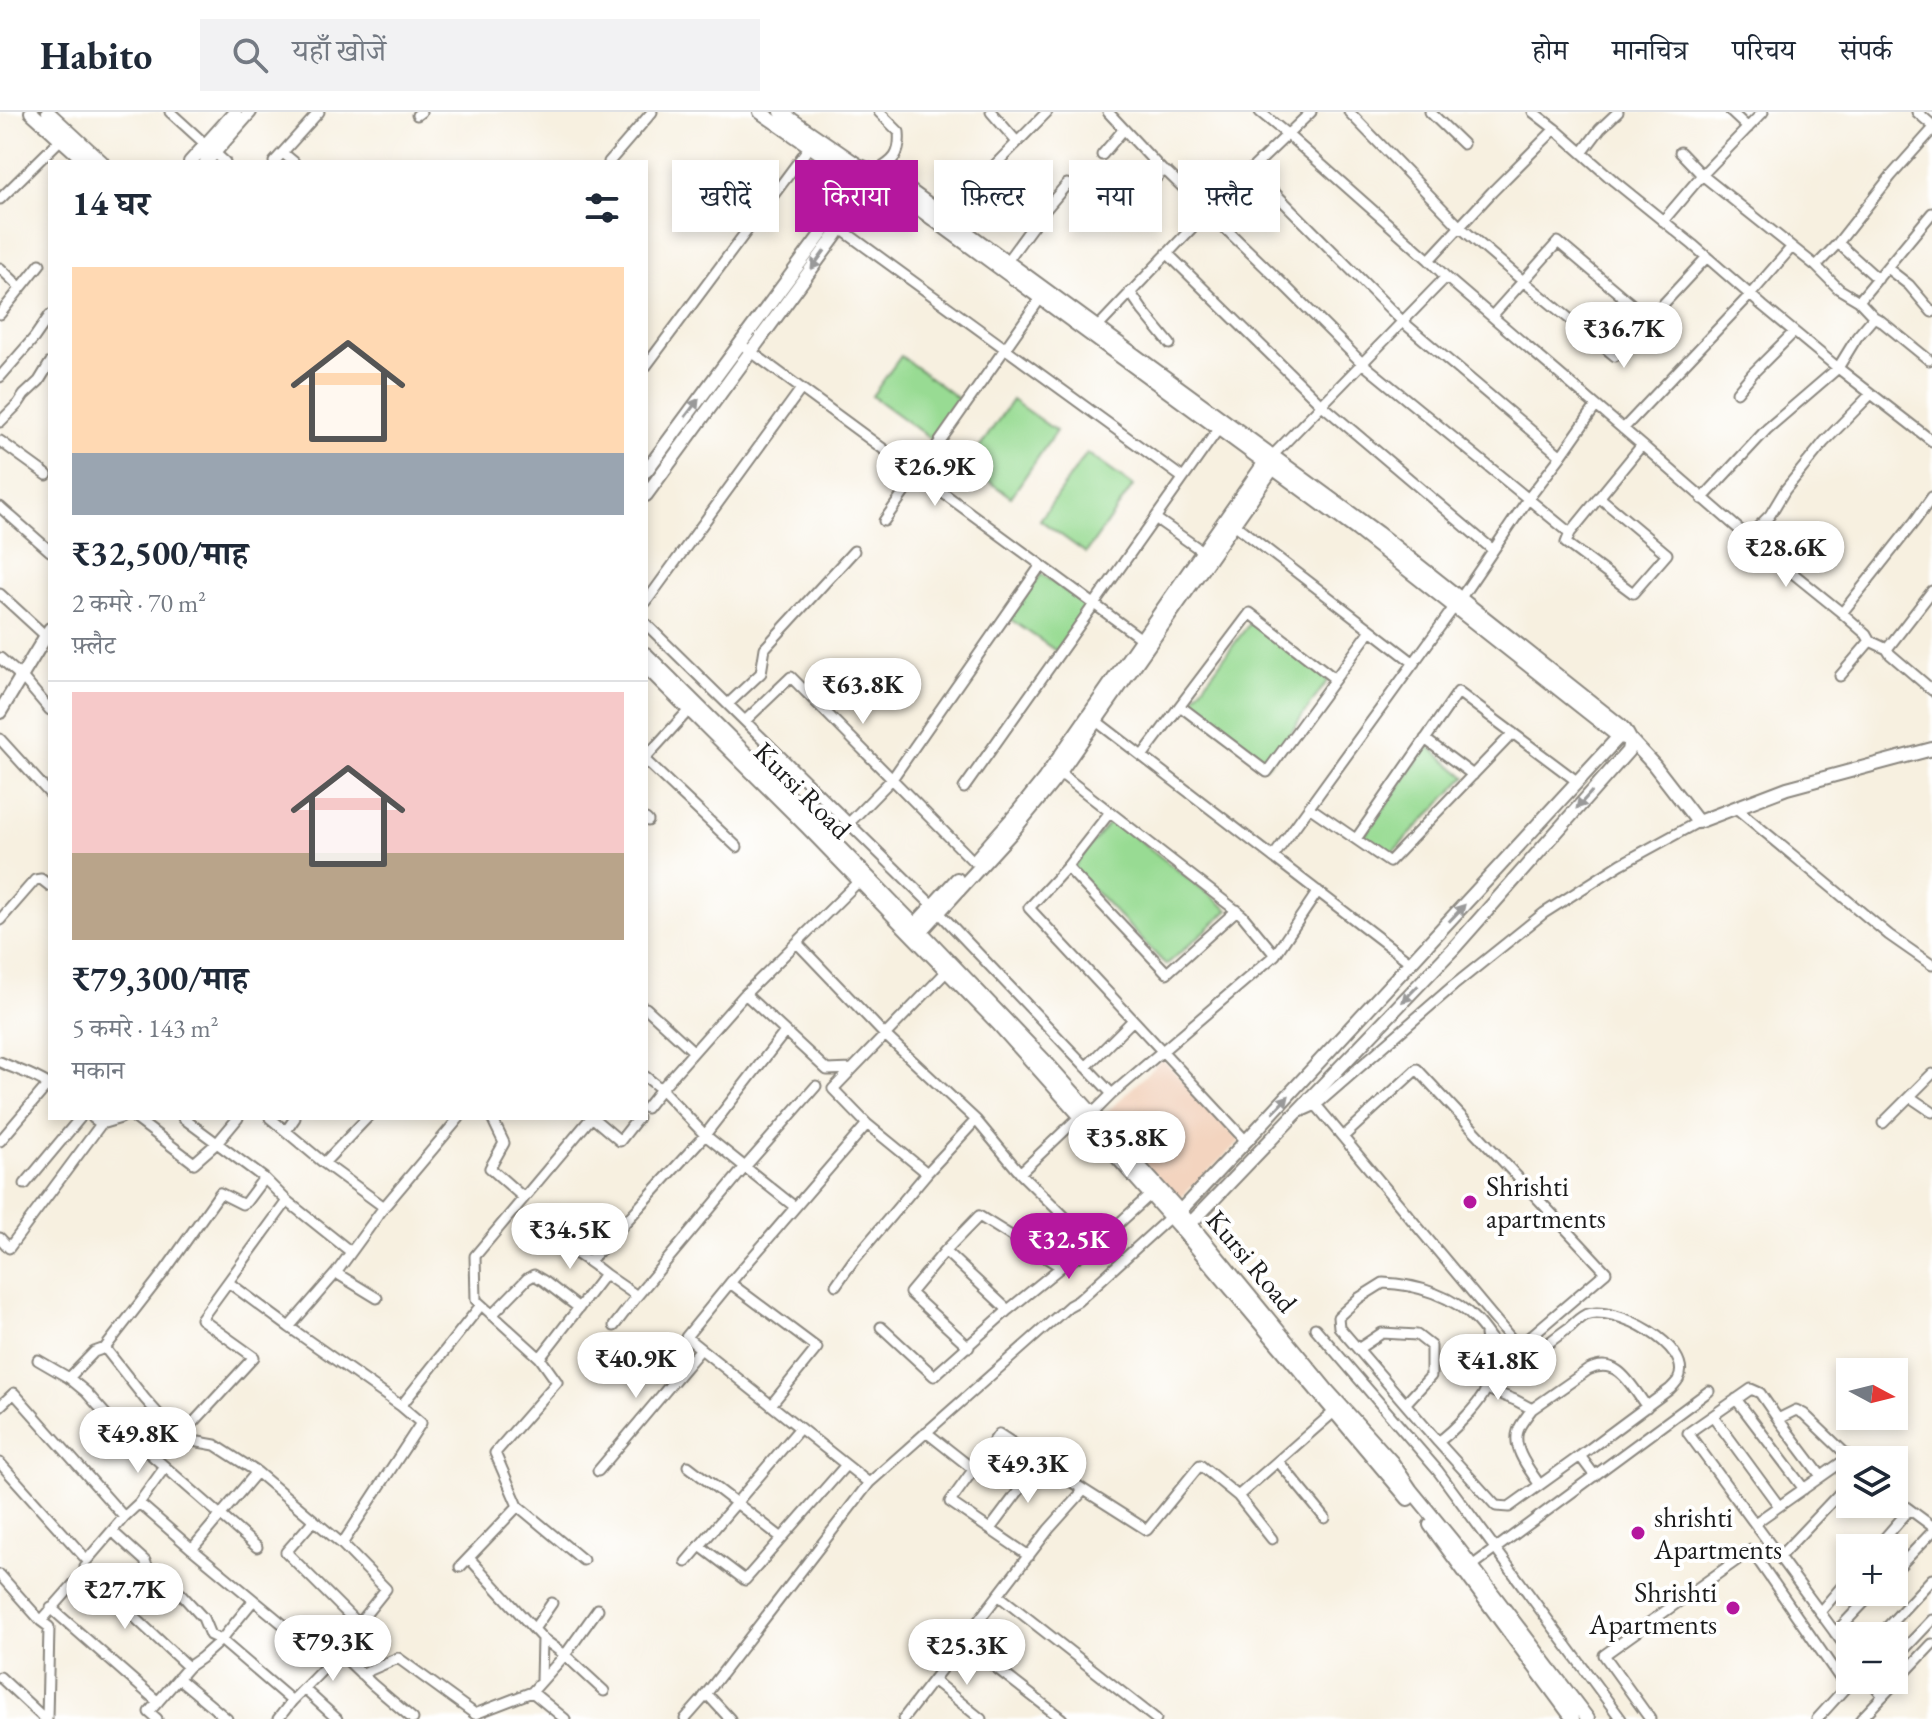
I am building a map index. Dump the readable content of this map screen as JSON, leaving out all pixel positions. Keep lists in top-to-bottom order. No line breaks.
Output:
{"streets":{"street":["Kursi Road"]},"places":["Shrishti apartments","shrishti Apartments","Shrishti Apartments"],"north":"right","page":{"header":"Habito","search":"यहाँ खोजें","nav":["होम","मानचित्र","परिचय","संपर्क"],"chip":["खरीदें","किराया","फ़िल्टर","नया","फ़्लैट"],"heading":"14 घर","list":[{"name":"₹32,500/माह","note":"2 कमरे · 70 m² · फ़्लैट"},{"name":"₹79,300/माह","note":"5 कमरे · 143 m² · मकान"}],"price":["₹36.7K","₹26.9K","₹28.6K","₹63.8K","₹35.8K","₹34.5K","₹32.5K","₹40.9K","₹41.8K","₹49.8K","₹49.3K","₹27.7K","₹79.3K","₹25.3K"],"map_buttons":["+","−"]}}
